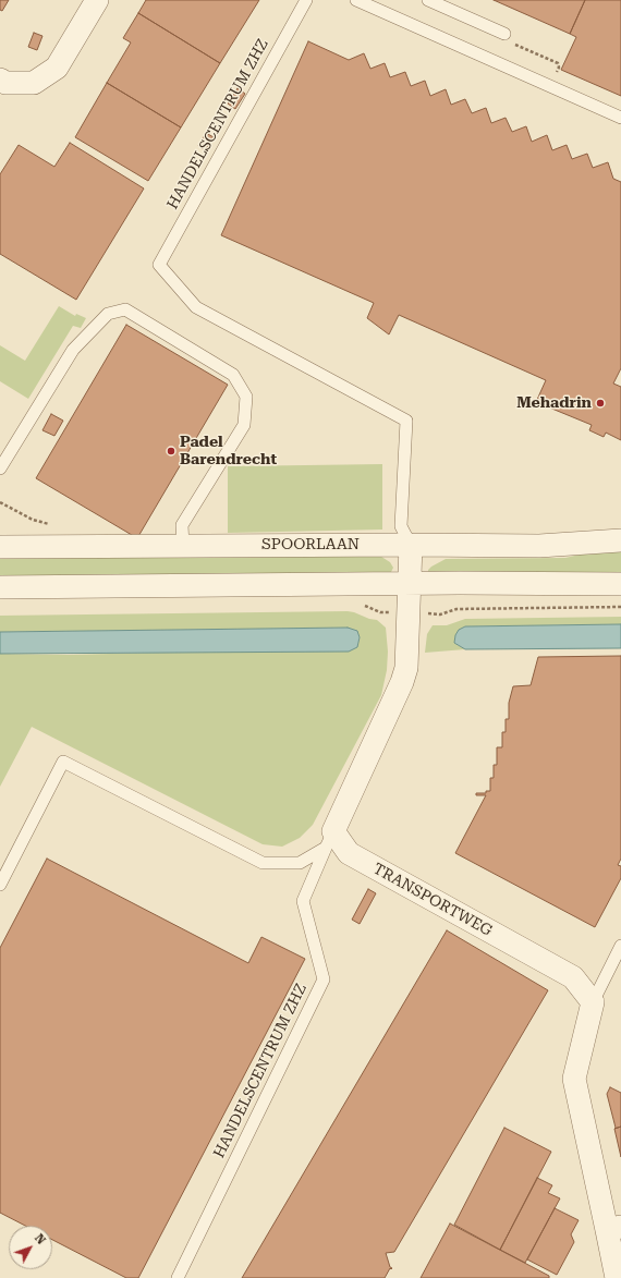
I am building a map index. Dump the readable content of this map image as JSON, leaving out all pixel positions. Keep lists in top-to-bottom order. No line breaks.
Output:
{"streets":{"street":["SPOORLAAN","TRANSPORTWEG"],"lane":["HANDELSCENTRUM ZHZ"]},"crossings":[["HANDELSCENTRUM ZHZ","SPOORLAAN"],["HANDELSCENTRUM ZHZ","TRANSPORTWEG"]],"places":["Mehadrin","Padel Barendrecht"],"north":"top right"}
